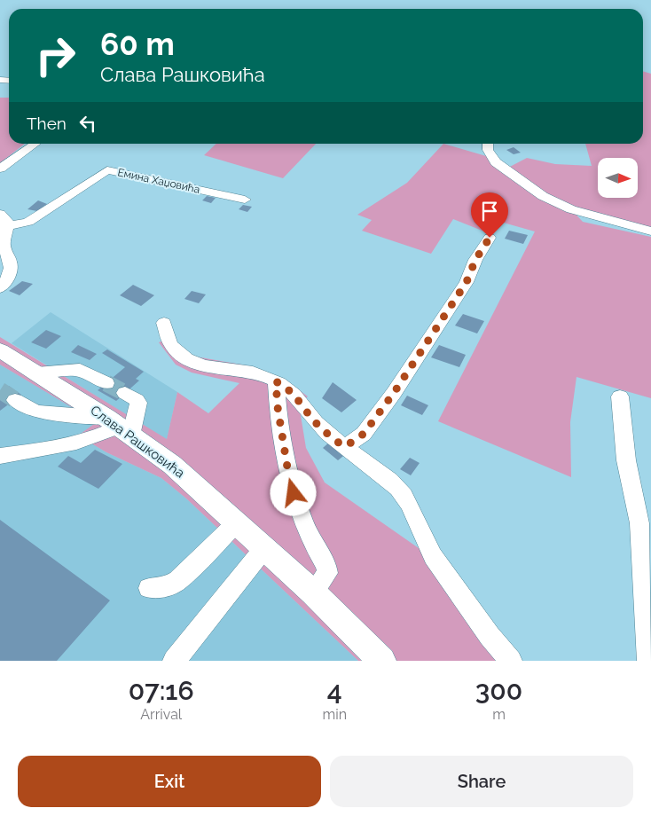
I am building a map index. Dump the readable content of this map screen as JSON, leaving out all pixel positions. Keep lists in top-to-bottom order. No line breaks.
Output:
{"streets":{"main road":["Слава Рашковића"],"street":["Емина Хаџовића"]},"north":"right","page":{"turn":["60 m","Слава Рашковића"],"then":"Then","eta":["07:16","Arrival","4","min","300","m"],"buttons":["Exit","Share"]}}
